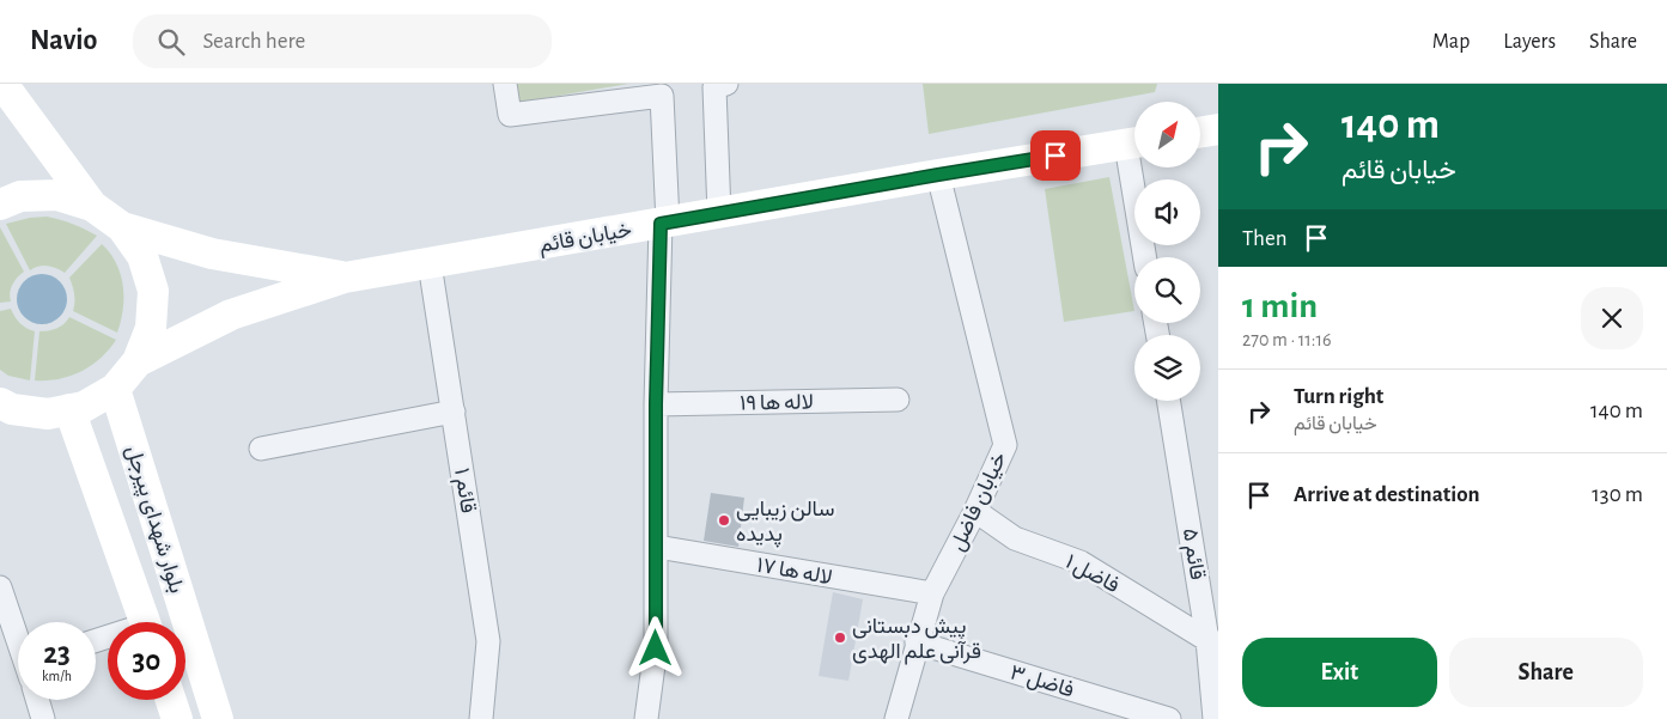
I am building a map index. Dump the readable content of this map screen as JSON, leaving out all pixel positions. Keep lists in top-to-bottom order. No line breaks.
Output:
{"streets":{"street":["خیابان قائم","لاله ها ۱۹","قائم ۱","خیابان فاضل","بلوار شهدای پیرجل","قائم ۵","لاله ها ۱۷","فاضل ۱","فاضل ۳"]},"crossings":[["خیابان قائم","قائم ۱"],["خیابان قائم","خیابان فاضل"],["خیابان فاضل","لاله ها ۱۷"],["خیابان فاضل","فاضل ۱"],["خیابان فاضل","فاضل ۳"],["قائم ۵","فاضل ۱"]],"places":["سالن زیبایی پدیده","پیش دبستانی قرآنی علم الهدی"],"north":"top right","page":{"header":"Navio","search":"Search here","nav":["Map","Layers","Share"],"turn":["140 m","خیابان قائم"],"then":"Then","heading":["1 min","270 m · 11:16"],"list":[{"name":"Turn right","note":"خیابان قائم","value":"140 m"},{"name":"Arrive at destination","value":"130 m"}],"speed":"23 km/h","limit":"30","buttons":["Exit","Share"]}}
